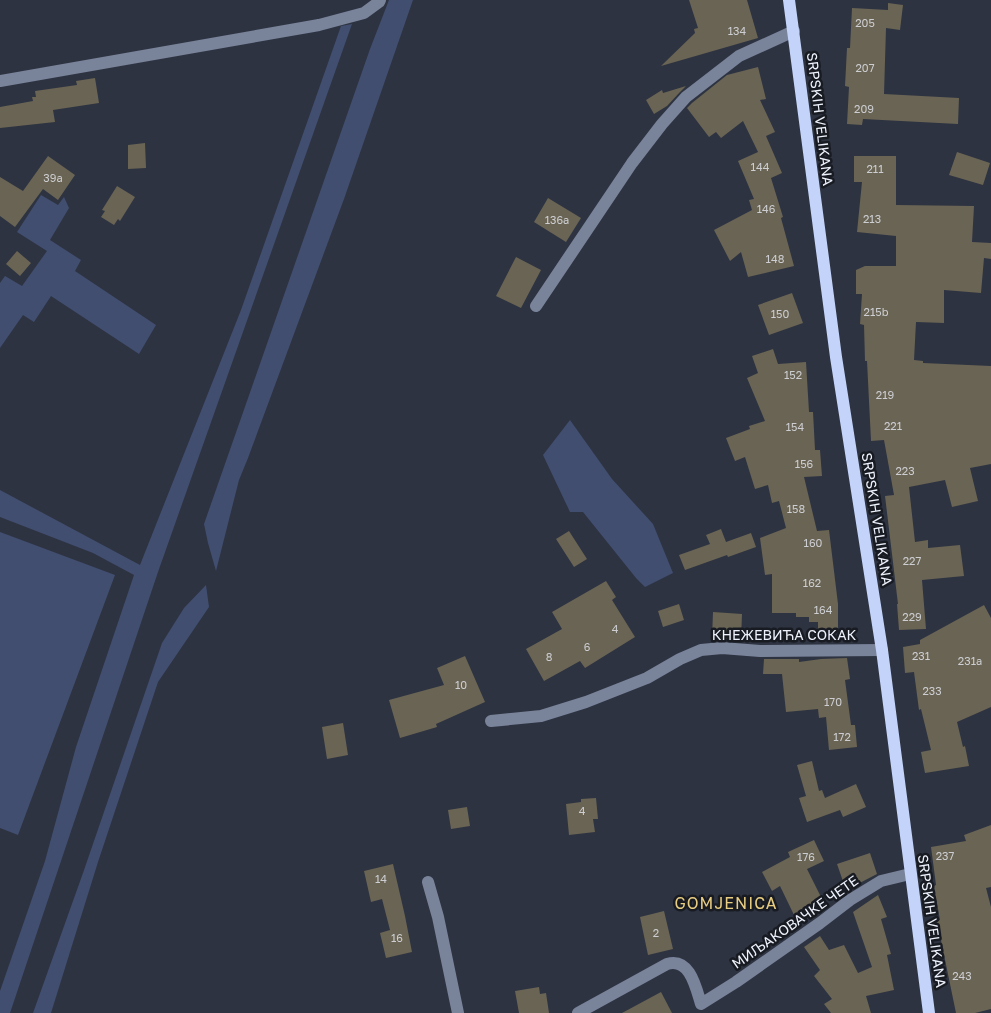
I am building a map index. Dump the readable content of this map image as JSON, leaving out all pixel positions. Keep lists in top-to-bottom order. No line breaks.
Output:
{"streets":{"main road":["SRPSKIH VELIKANA"],"street":["КНЕЖЕВИЋА СОКАК","МИЉАКОВАЧКЕ ЧЕТЕ"]},"crossings":[["SRPSKIH VELIKANA","КНЕЖЕВИЋА СОКАК"],["SRPSKIH VELIKANA","МИЉАКОВАЧКЕ ЧЕТЕ"]],"districts":["GOMJENICA"],"house_numbers":["205","134","207","209","144","211","39a","146","213","136a","148","215b","150","152","219","221","154","156","223","158","160","227","162","164","229","4","6","231","8","231a","10","233","170","172","4","237","176","14","2","16","243"]}
